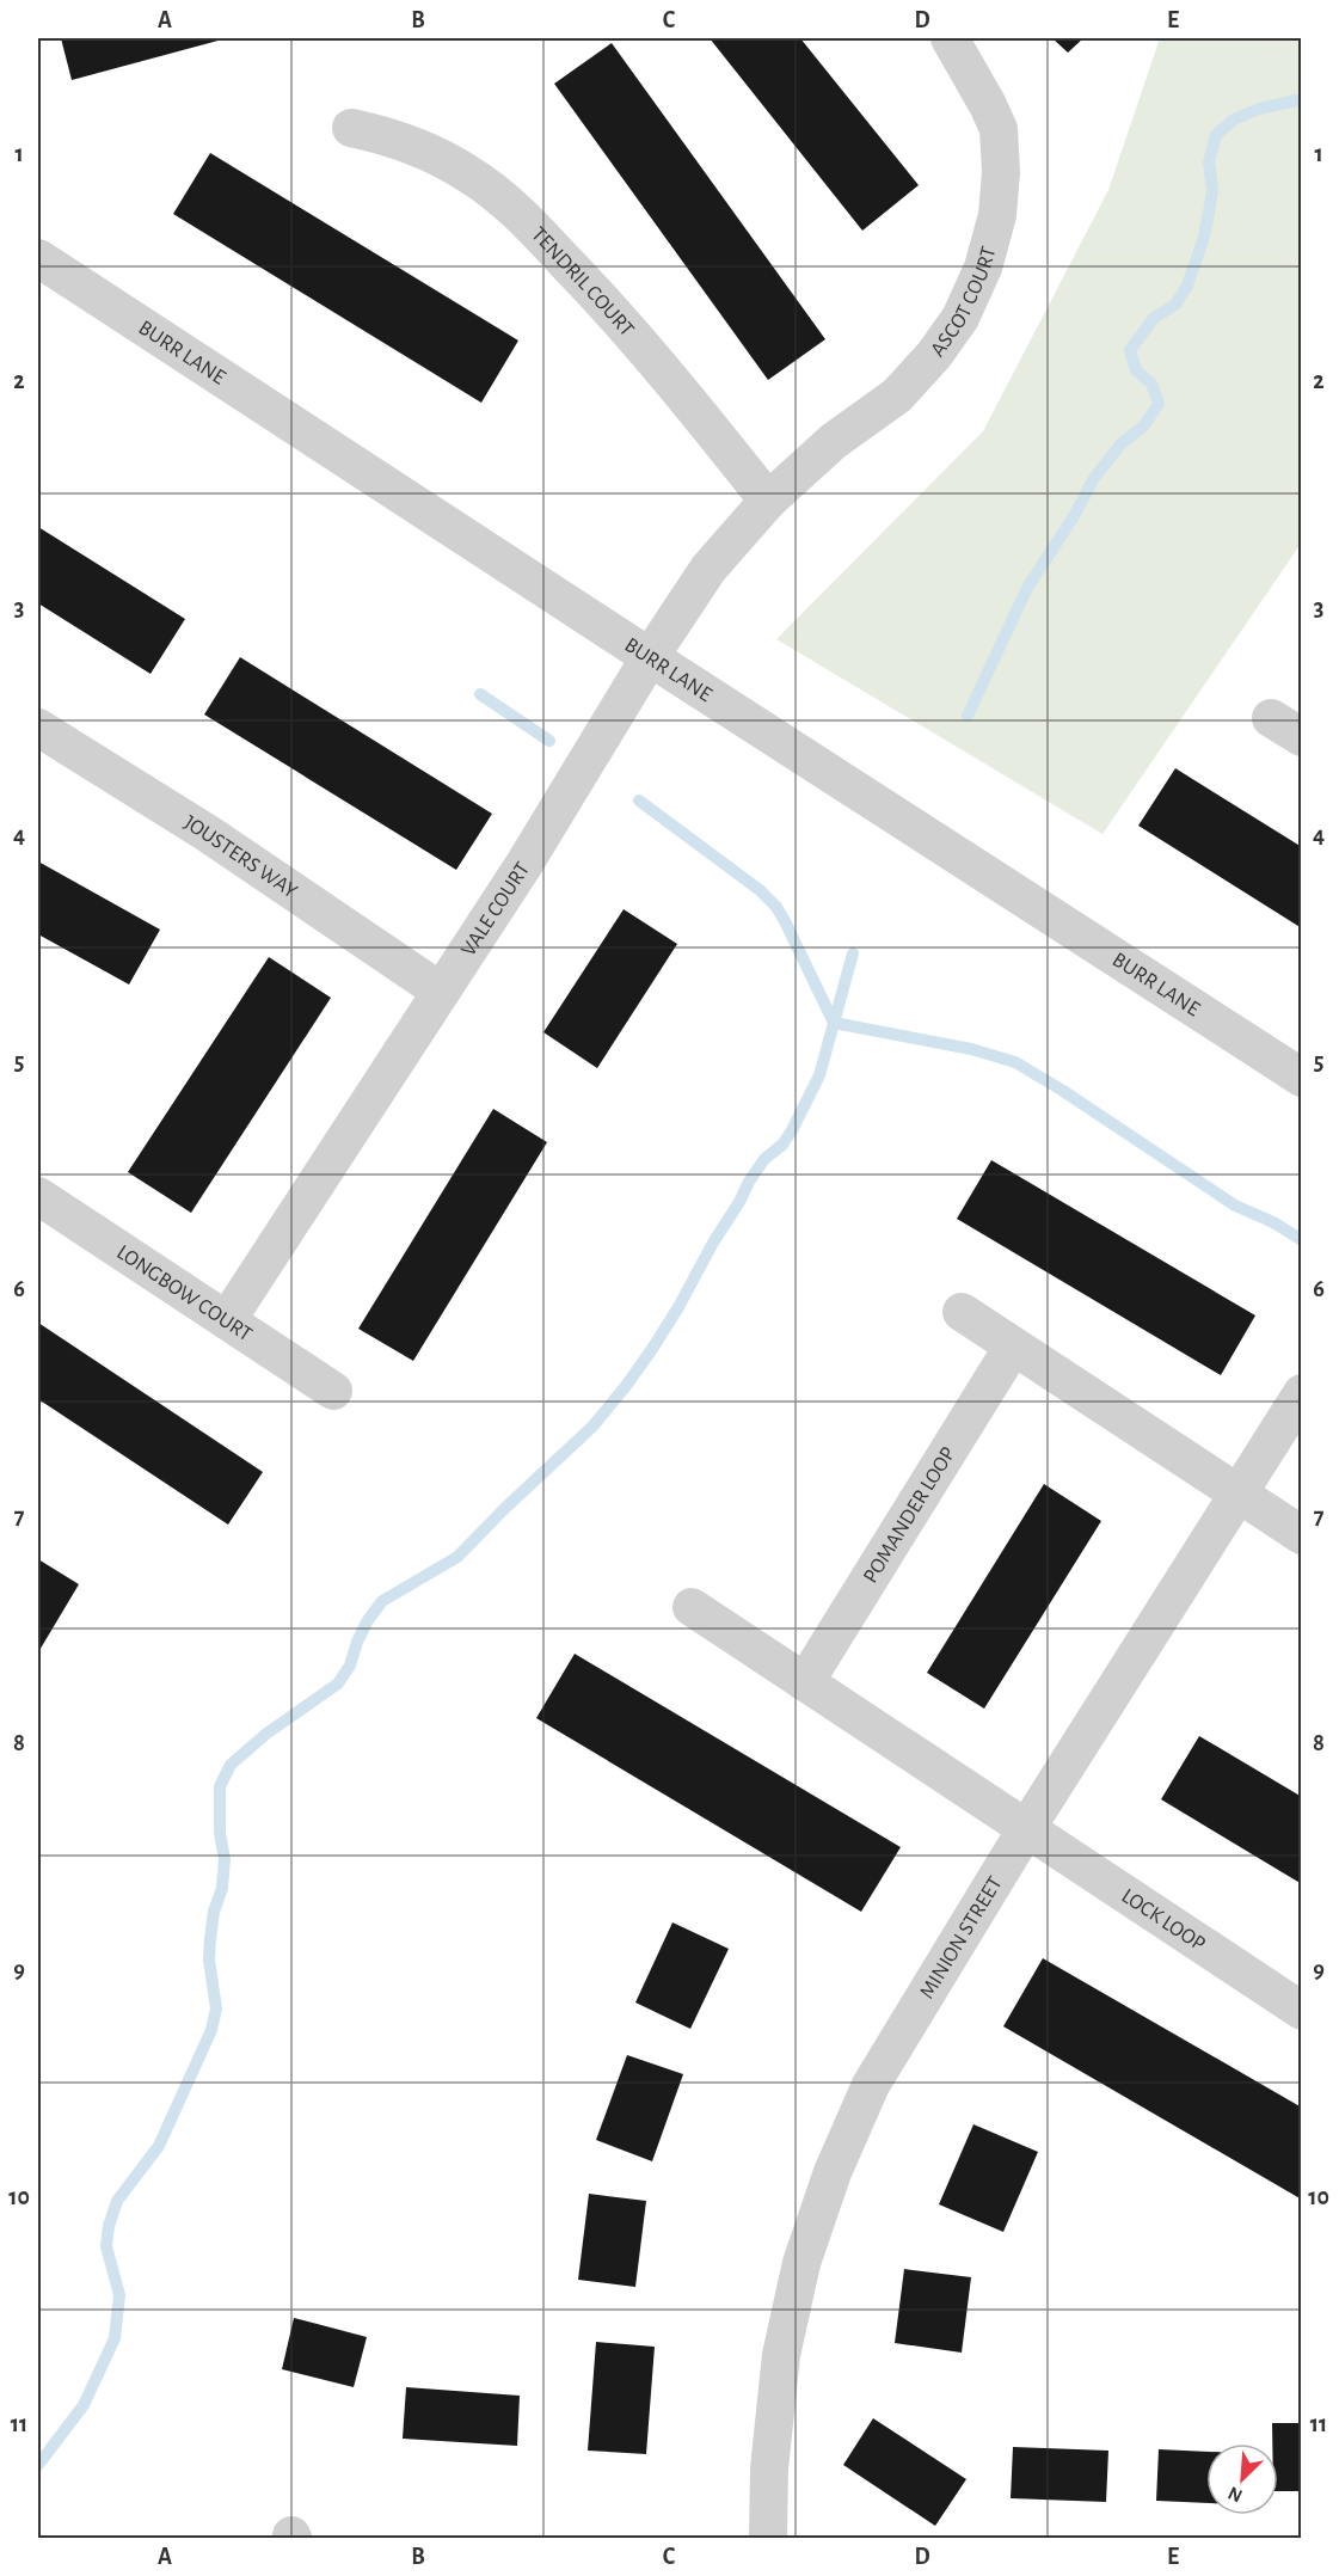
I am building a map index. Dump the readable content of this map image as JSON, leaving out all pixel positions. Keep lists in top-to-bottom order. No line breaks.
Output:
{"streets":{"street":["TENDRIL COURT","ASCOT COURT","BURR LANE","JOUSTERS WAY","VALE COURT","LONGBOW COURT","POMANDER LOOP","LOCK LOOP","MINION STREET"]},"crossings":[["TENDRIL COURT","ASCOT COURT"],["TENDRIL COURT","VALE COURT"],["ASCOT COURT","VALE COURT"],["BURR LANE","VALE COURT"],["JOUSTERS WAY","VALE COURT"],["VALE COURT","LONGBOW COURT"],["LOCK LOOP","MINION STREET"]],"north":"bottom left","grid":{"columns":["A","B","C","D","E"],"rows":["1","2","3","4","5","6","7","8","9","10","11"]}}
